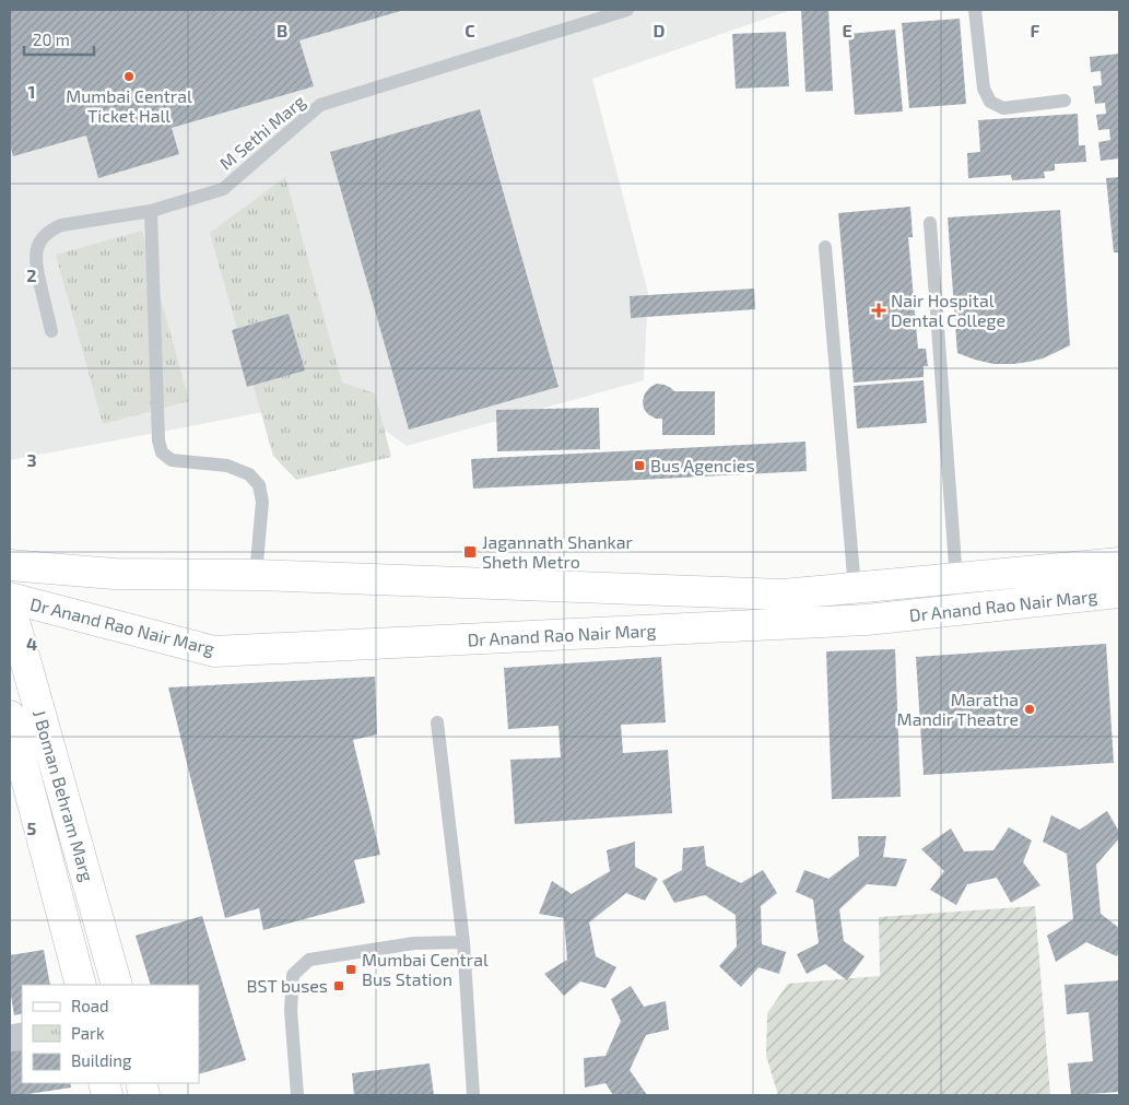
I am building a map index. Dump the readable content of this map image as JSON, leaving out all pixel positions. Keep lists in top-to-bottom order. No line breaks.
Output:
{"streets":{"main road":["Dr Anand Rao Nair Marg","J Boman Behram Marg"],"lane":["M Sethi Marg"]},"places":{"other":["Mumbai Central Ticket Hall","Maratha Mandir Theatre"],"health":["Nair Hospital Dental College"],"transit":["Bus Agencies","Jagannath Shankar Sheth Metro","Mumbai Central Bus Station","BST buses"]},"legend":["Road","Park","Building"],"scale_bar":"20 m","grid":{"columns":["B","C","D","E","F"],"rows":["1","2","3","4","5"]}}
